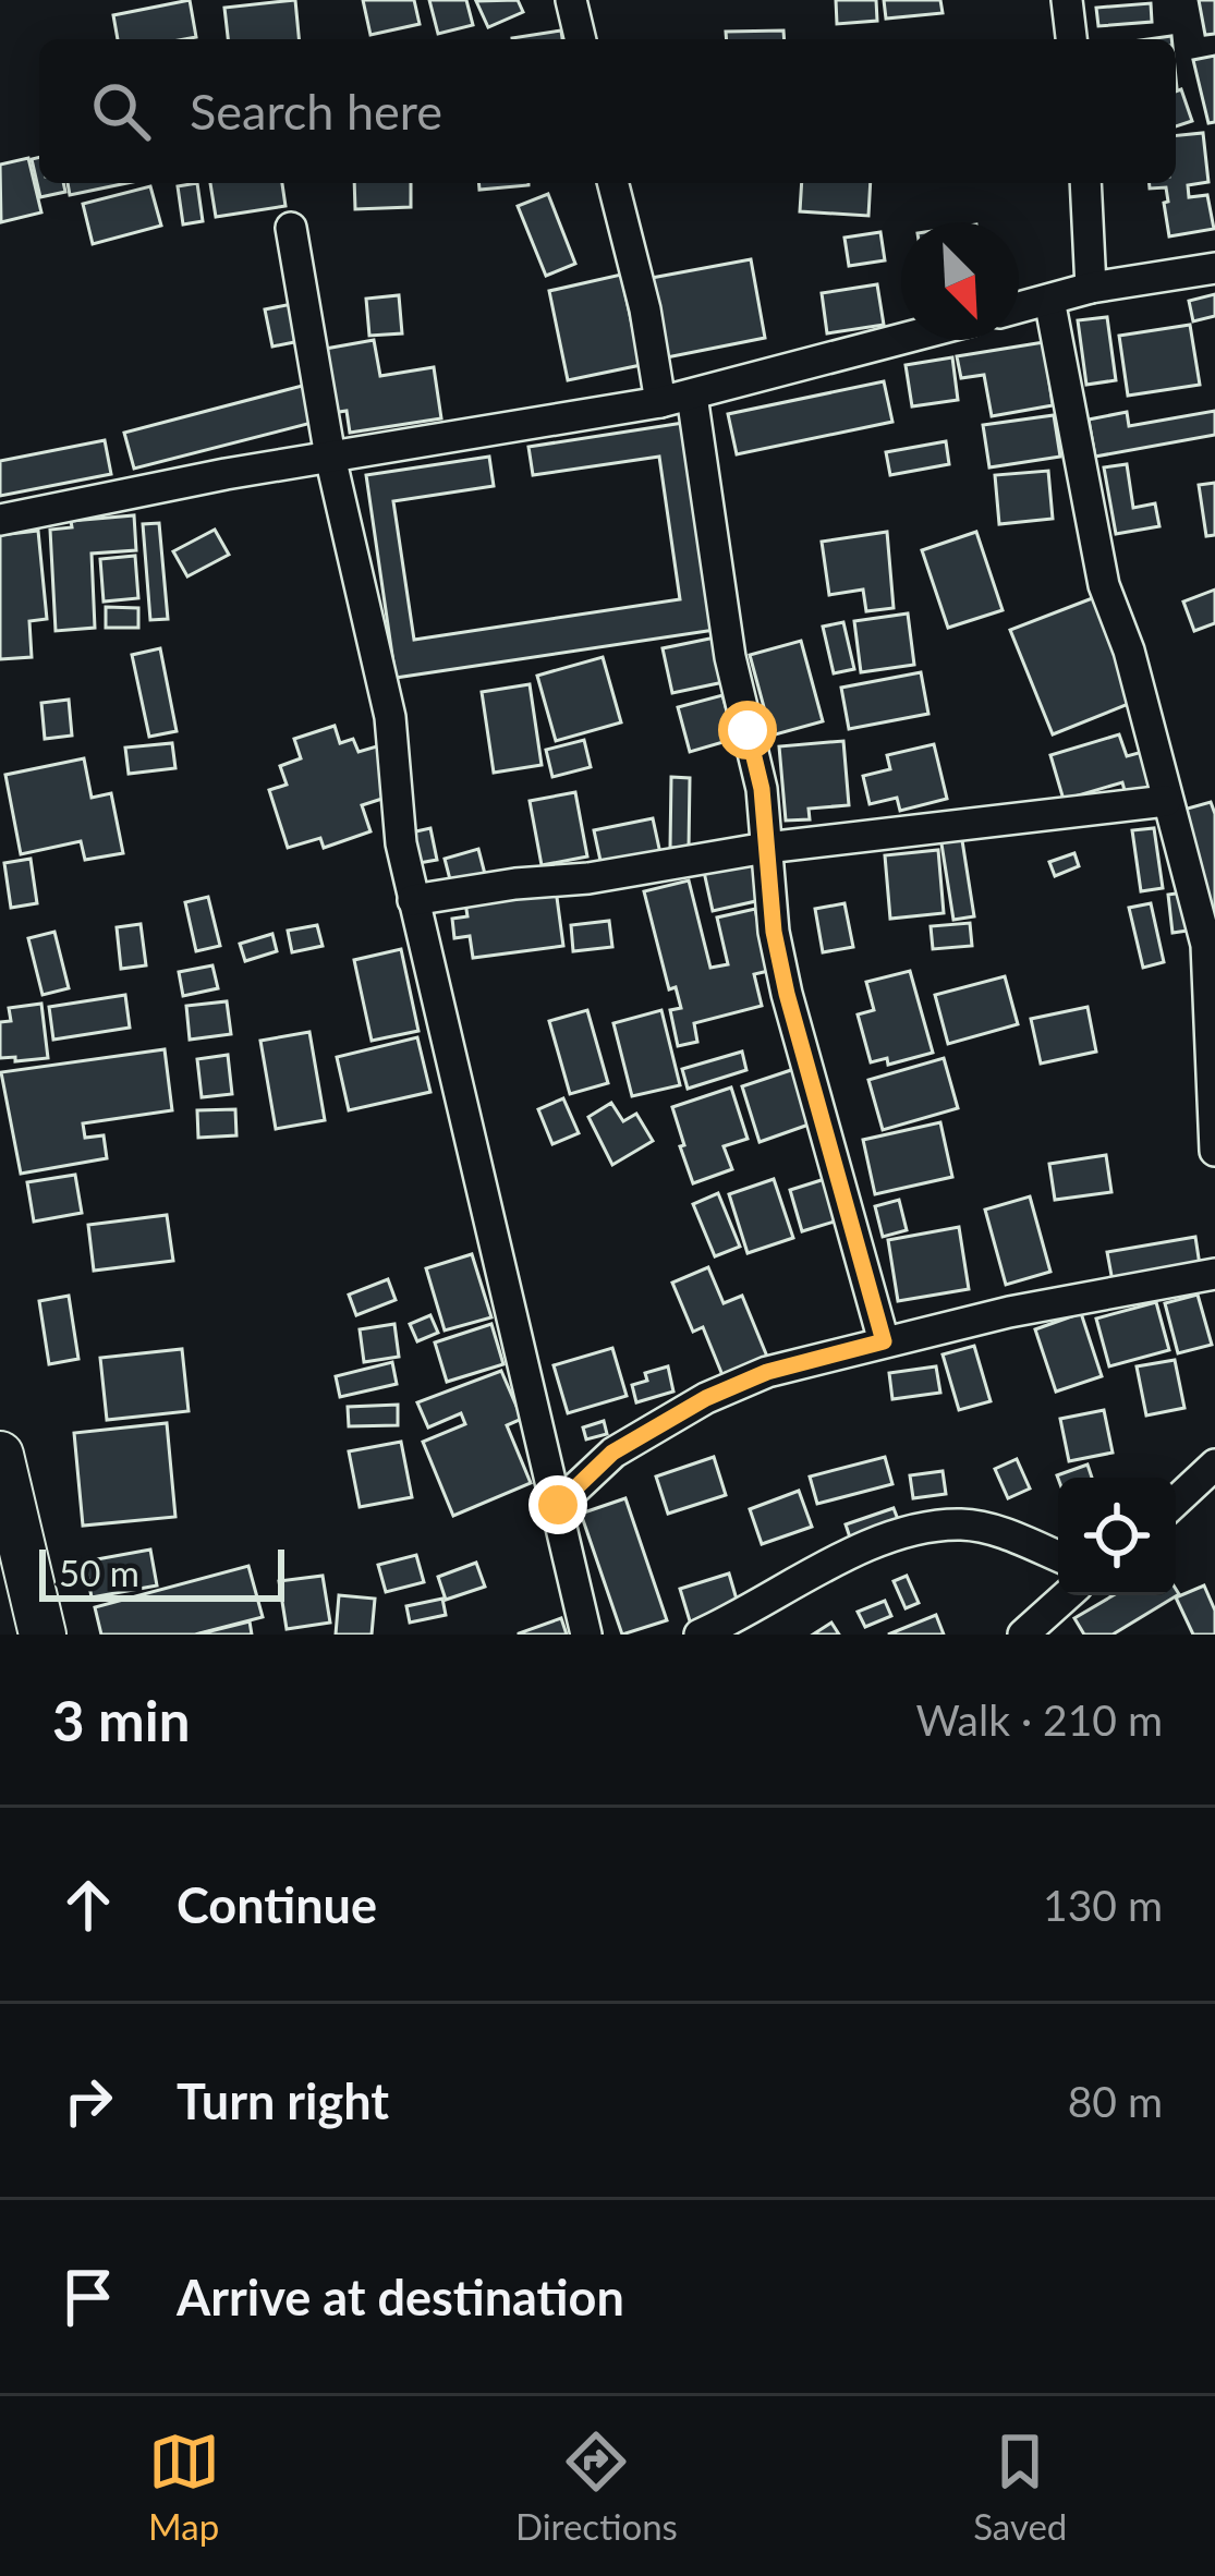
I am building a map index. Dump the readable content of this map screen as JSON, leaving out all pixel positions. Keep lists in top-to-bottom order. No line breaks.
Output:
{"scale_bar":"50 m","north":"bottom right","page":{"search":"Search here","scale":"50 m","heading":["3 min","Walk · 210 m"],"list":[["Continue","130 m"],["Turn right","80 m"],"Arrive at destination"],"nav":["Map","Directions","Saved"]}}
